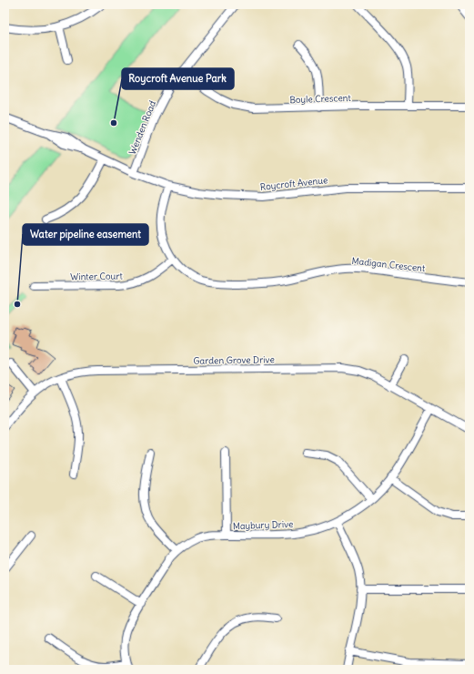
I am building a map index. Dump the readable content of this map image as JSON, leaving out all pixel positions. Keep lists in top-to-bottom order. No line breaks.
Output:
{"streets":{"street":["Boyle Crescent","Wenden Road","Roycroft Avenue","Madigan Crescent","Winter Court","Garden Grove Drive","Maybury Drive"]},"crossings":[["Boyle Crescent","Wenden Road"],["Wenden Road","Roycroft Avenue"],["Roycroft Avenue","Madigan Crescent"],["Madigan Crescent","Winter Court"],["Garden Grove Drive","Maybury Drive"]],"places":["Roycroft Avenue Park","Water pipeline easement"]}
